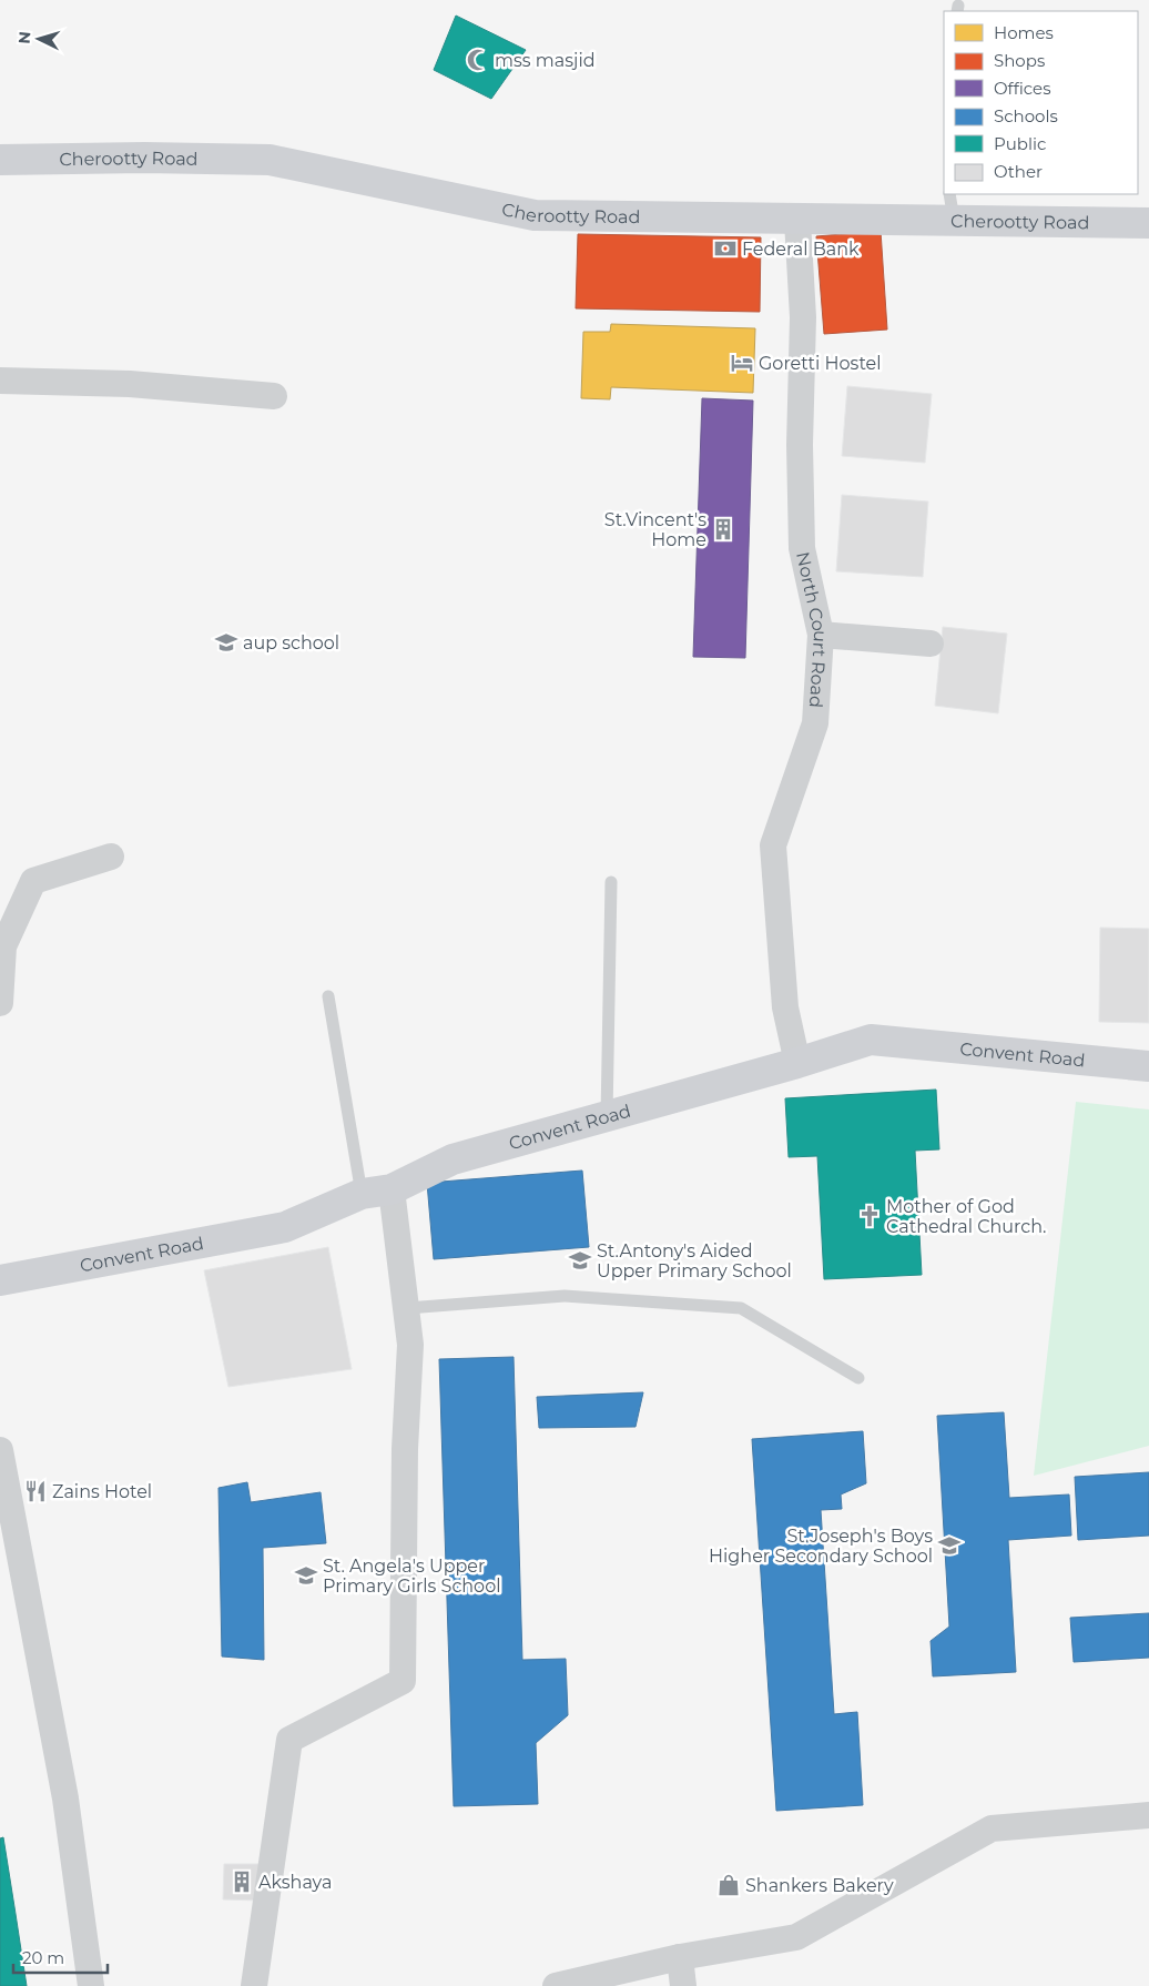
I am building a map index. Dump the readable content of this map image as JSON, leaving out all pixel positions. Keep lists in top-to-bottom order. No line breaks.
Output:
{"streets":{"street":["Cherootty Road","North Court Road","Convent Road"]},"crossings":[["Cherootty Road","North Court Road"],["North Court Road","Convent Road"]],"places":{"mosque":["mss masjid"],"bank":["Federal Bank"],"hotel":["Goretti Hostel"],"building":["St.Vincent's Home","Akshaya"],"school or university":["aup school","St.Antony's Aided Upper Primary School","St.Joseph's Boys Higher Secondary School","St. Angela's Upper Primary Girls School"],"church":["Mother of God Cathedral Church."],"restaurant":["Zains Hotel"],"shop":["Shankers Bakery"]},"legend":["Homes","Shops","Offices","Schools","Public","Other"],"scale_bar":"20 m","north":"left"}
